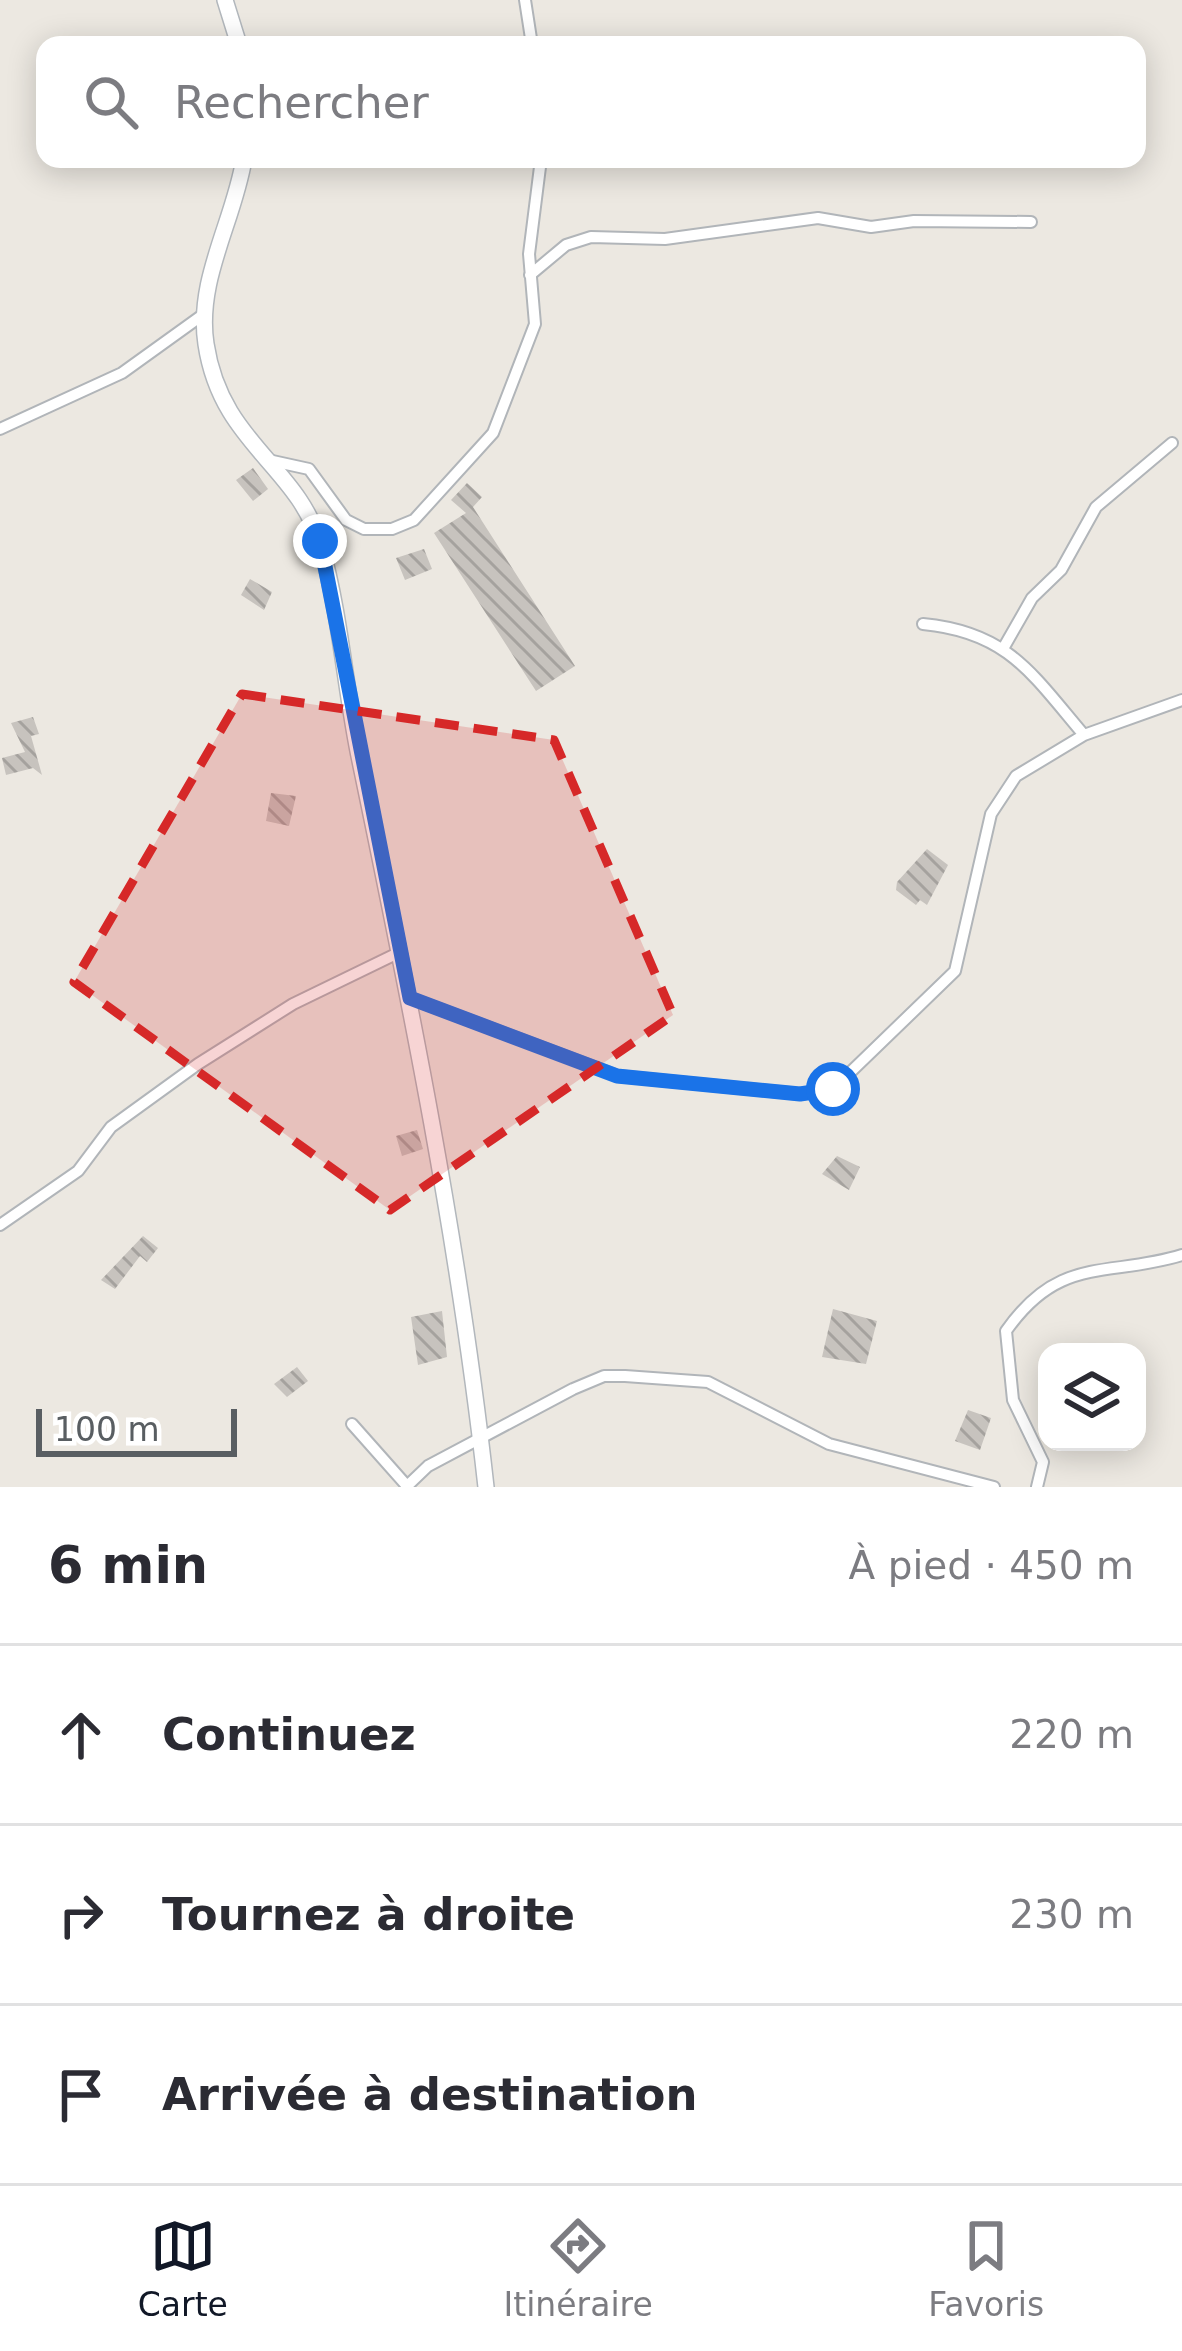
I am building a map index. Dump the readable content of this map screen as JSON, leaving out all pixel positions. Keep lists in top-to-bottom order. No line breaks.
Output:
{"scale_bar":"100 m","page":{"search":"Rechercher","scale":"100 m","heading":["6 min","À pied · 450 m"],"list":[["Continuez","220 m"],["Tournez à droite","230 m"],"Arrivée à destination"],"nav":["Carte","Itinéraire","Favoris"]}}
